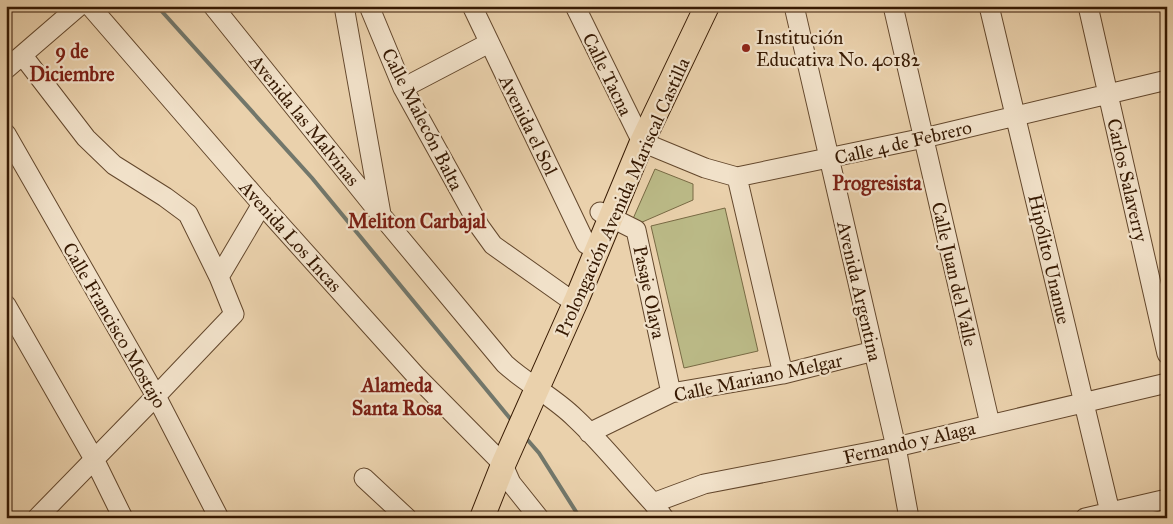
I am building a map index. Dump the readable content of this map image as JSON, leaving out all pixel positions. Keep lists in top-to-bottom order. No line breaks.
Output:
{"streets":{"main road":["Prolongación Avenida Mariscal Castilla"],"street":["Calle Tacna","Calle Malecón Balta","Avenida las Malvinas","Avenida el Sol","Calle 4 de Febrero","Carlos Salaverry","Avenida Los Incas","Hipólito Unanue","Calle Juan del Valle","Avenida Argentina","Pasaje Olaya","Calle Francisco Mostajo","Calle Mariano Melgar","Fernando y Alaga"]},"crossings":[["Calle Tacna","Calle 4 de Febrero"],["Calle Tacna","Prolongación Avenida Mariscal Castilla"],["Calle Malecón Balta","Prolongación Avenida Mariscal Castilla"],["Avenida las Malvinas","Prolongación Avenida Mariscal Castilla"],["Avenida las Malvinas","Calle Mariano Melgar"],["Avenida las Malvinas","Fernando y Alaga"],["Avenida el Sol","Prolongación Avenida Mariscal Castilla"],["Calle 4 de Febrero","Carlos Salaverry"],["Calle 4 de Febrero","Prolongación Avenida Mariscal Castilla"],["Calle 4 de Febrero","Hipólito Unanue"],["Calle 4 de Febrero","Calle Juan del Valle"],["Calle 4 de Febrero","Avenida Argentina"],["Prolongación Avenida Mariscal Castilla","Avenida Los Incas"],["Prolongación Avenida Mariscal Castilla","Pasaje Olaya"],["Hipólito Unanue","Fernando y Alaga"],["Calle Juan del Valle","Fernando y Alaga"],["Avenida Argentina","Calle Mariano Melgar"],["Avenida Argentina","Fernando y Alaga"],["Pasaje Olaya","Calle Mariano Melgar"]],"districts":["9 de Diciembre","Progresista","Meliton Carbajal","Alameda Santa Rosa"],"places":["Institución Educativa No. 40182"]}
